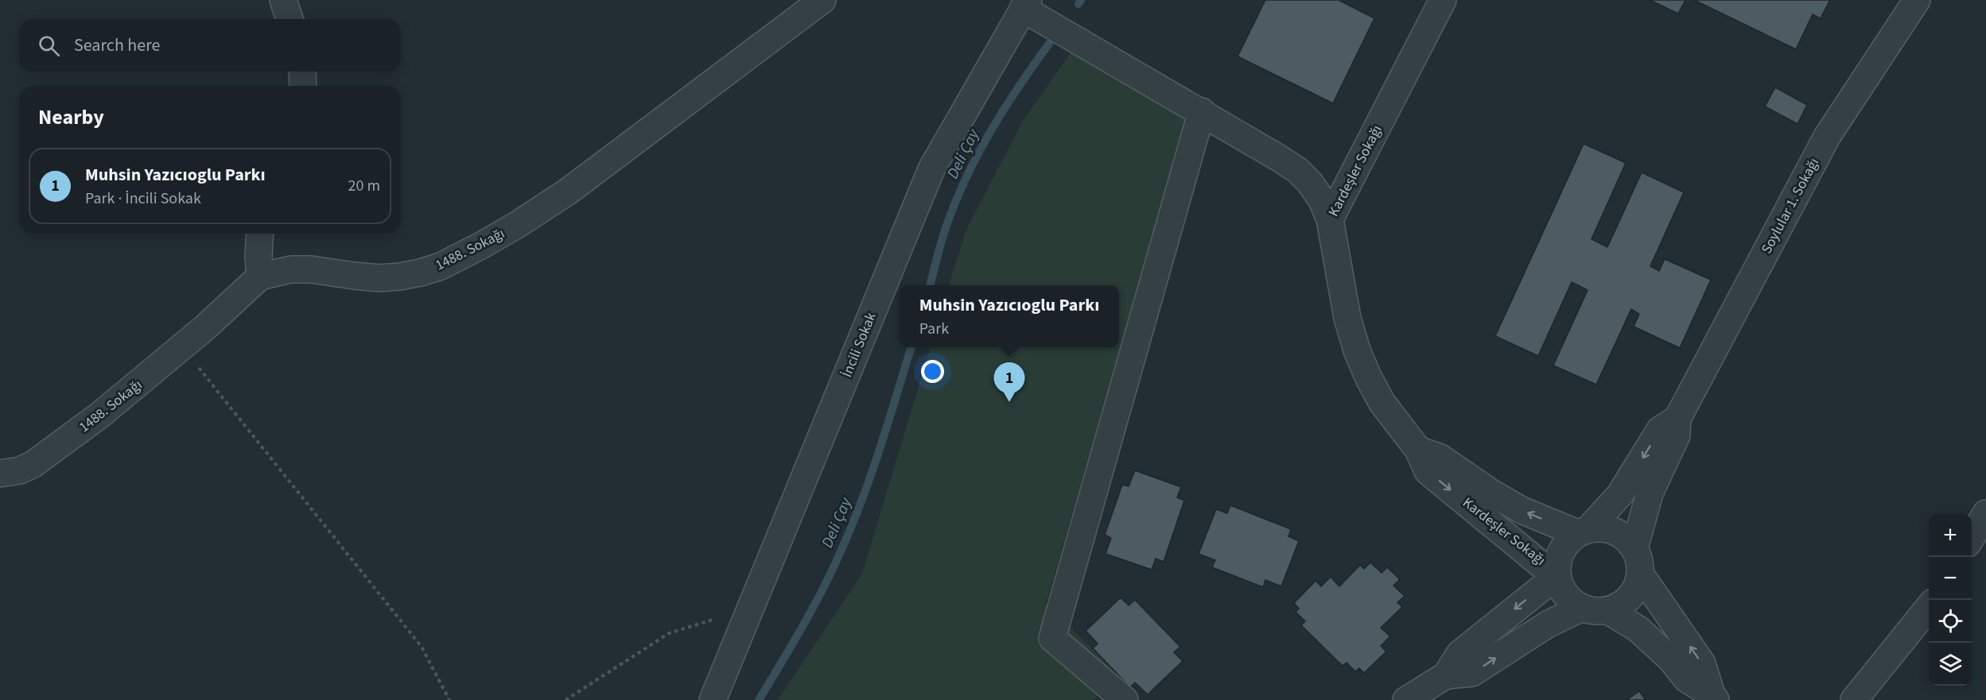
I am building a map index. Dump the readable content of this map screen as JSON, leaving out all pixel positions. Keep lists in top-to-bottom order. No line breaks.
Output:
{"streets":{"street":["Kardeşler Sokağı","Soylular 1. Sokağı","1488. Sokağı","İncili Sokak"]},"crossings":[["Kardeşler Sokağı","Soylular 1. Sokağı"]],"water":["Deli Çay"],"page":{"search":"Search here","heading":"Nearby","list":[{"mark":"1","name":"Muhsin Yazıcıoglu Parkı","note":"Park · İncili Sokak","value":"20 m"}],"popup":["Muhsin Yazıcıoglu Parkı","Park"],"pins":"1","map_buttons":["+","−"]}}
